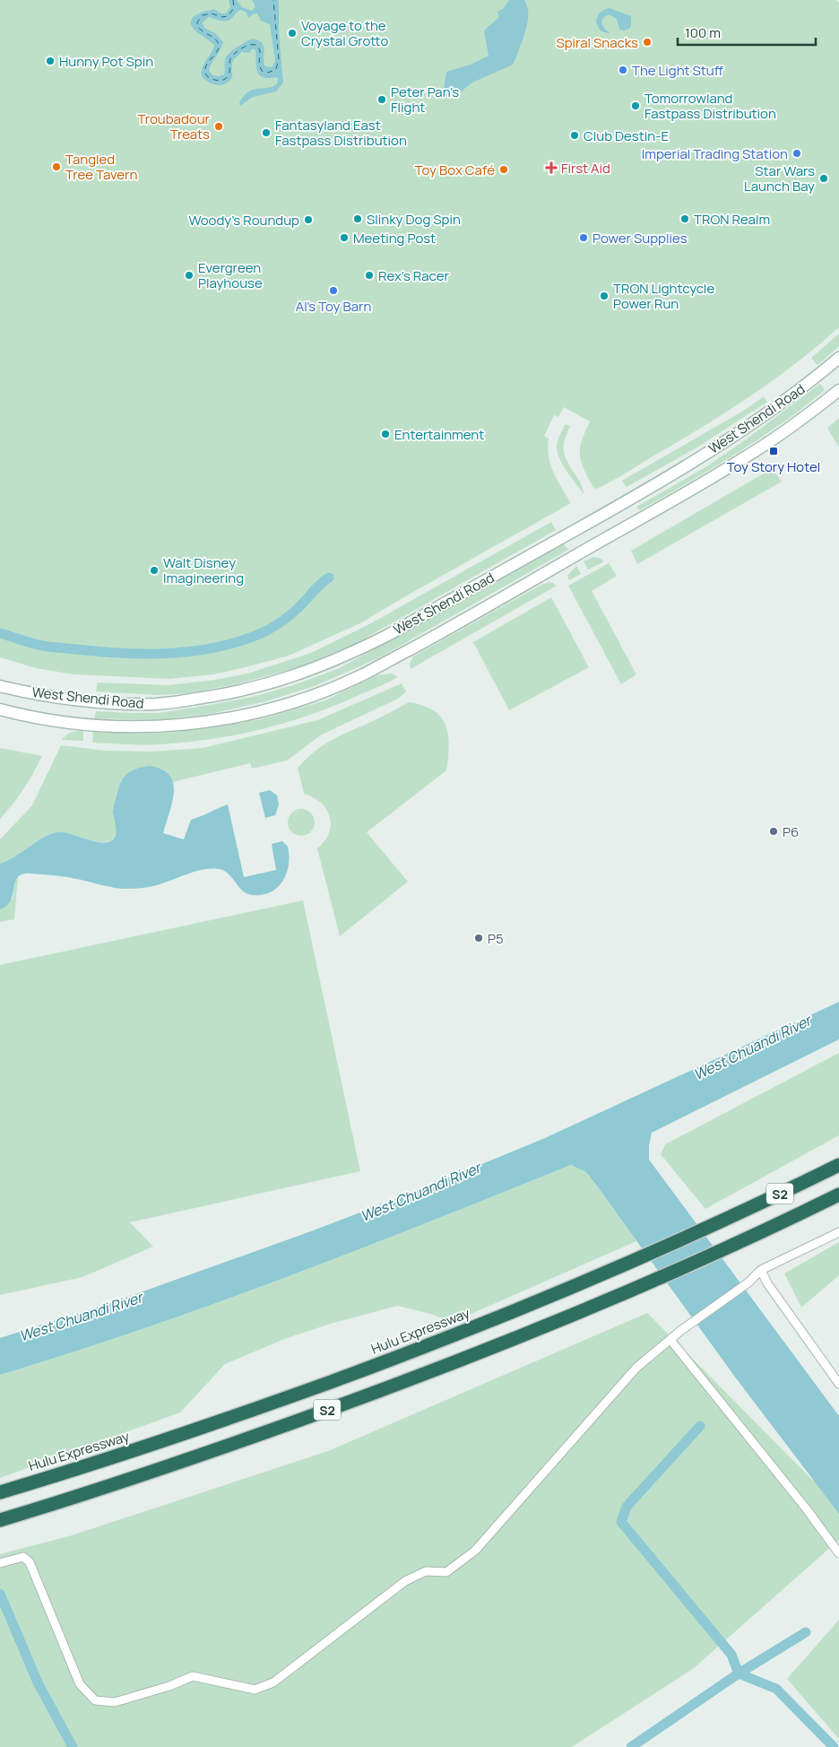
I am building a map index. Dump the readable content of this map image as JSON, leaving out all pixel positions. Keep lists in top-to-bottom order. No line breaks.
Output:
{"streets":{"highway":["S2","Hulu Expressway"],"street":["West Shendi Road"]},"water":["West Chuandi River"],"places":{"other":["Voyage to the Crystal Grotto","Spiral Snacks","Hunny Pot Spin","The Light Stuff","Peter Pan’s Flight","Tomorrowland Fastpass Distribution","Troubadour Treats","Fantasyland East Fastpass Distribution","Club Destin-E","Imperial Trading Station","Tangled Tree Tavern","Toy Box Café","Star Wars Launch Bay","Slinky Dog Spin","TRON Realm","Woody’s Roundup","Meeting Post","Power Supplies","Evergreen Playhouse","Rex’s Racer","Al's Toy Barn","TRON Lightcycle Power Run","Entertainment","Walt Disney Imagineering","P6","P5"],"health":["First Aid"],"transit":["Toy Story Hotel"]},"scale_bar":"100 m"}
